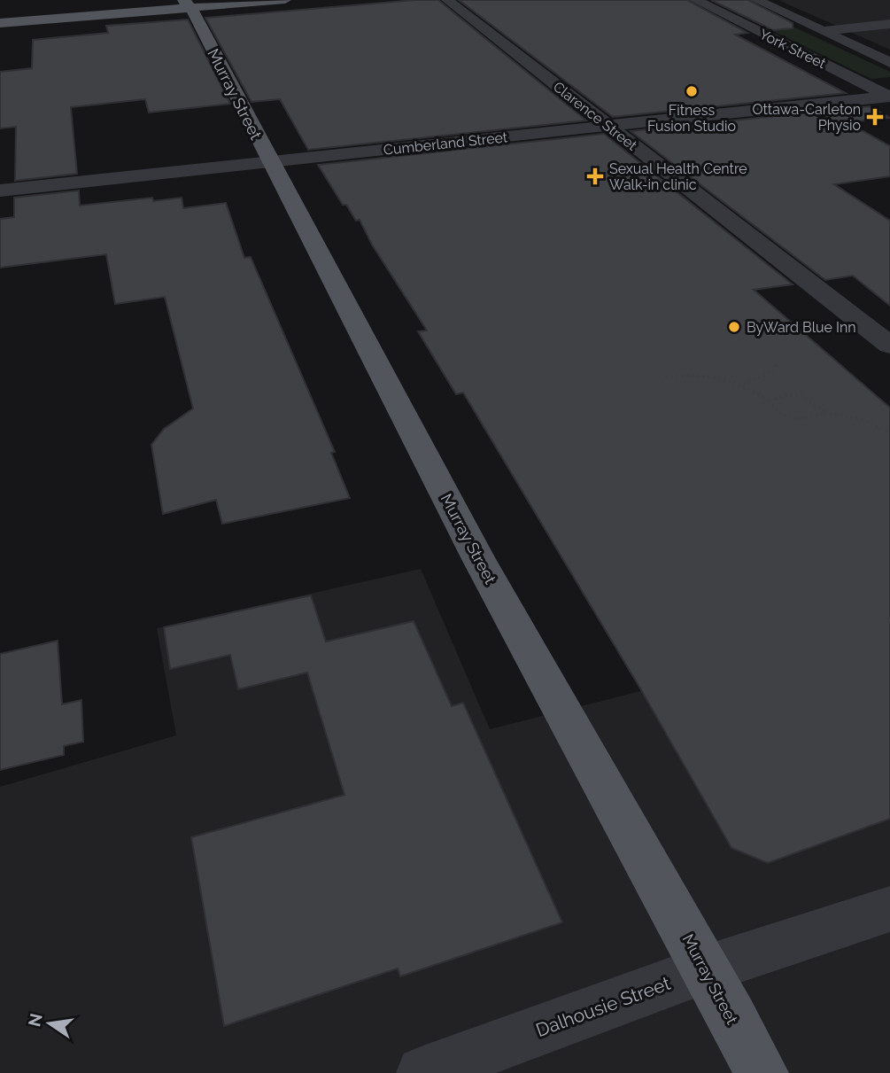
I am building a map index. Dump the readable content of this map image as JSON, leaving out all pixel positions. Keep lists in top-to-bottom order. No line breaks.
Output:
{"streets":{"main road":["Murray Street"],"street":["York Street","Clarence Street","Cumberland Street","Dalhousie Street"]},"crossings":[["York Street","Cumberland Street"],["Murray Street","Cumberland Street"],["Murray Street","Dalhousie Street"],["Clarence Street","Cumberland Street"]],"places":{"other":["Fitness Fusion Studio","ByWard Blue Inn"],"health":["Ottawa-Carleton Physio","Sexual Health Centre Walk-in clinic"]},"north":"left"}
